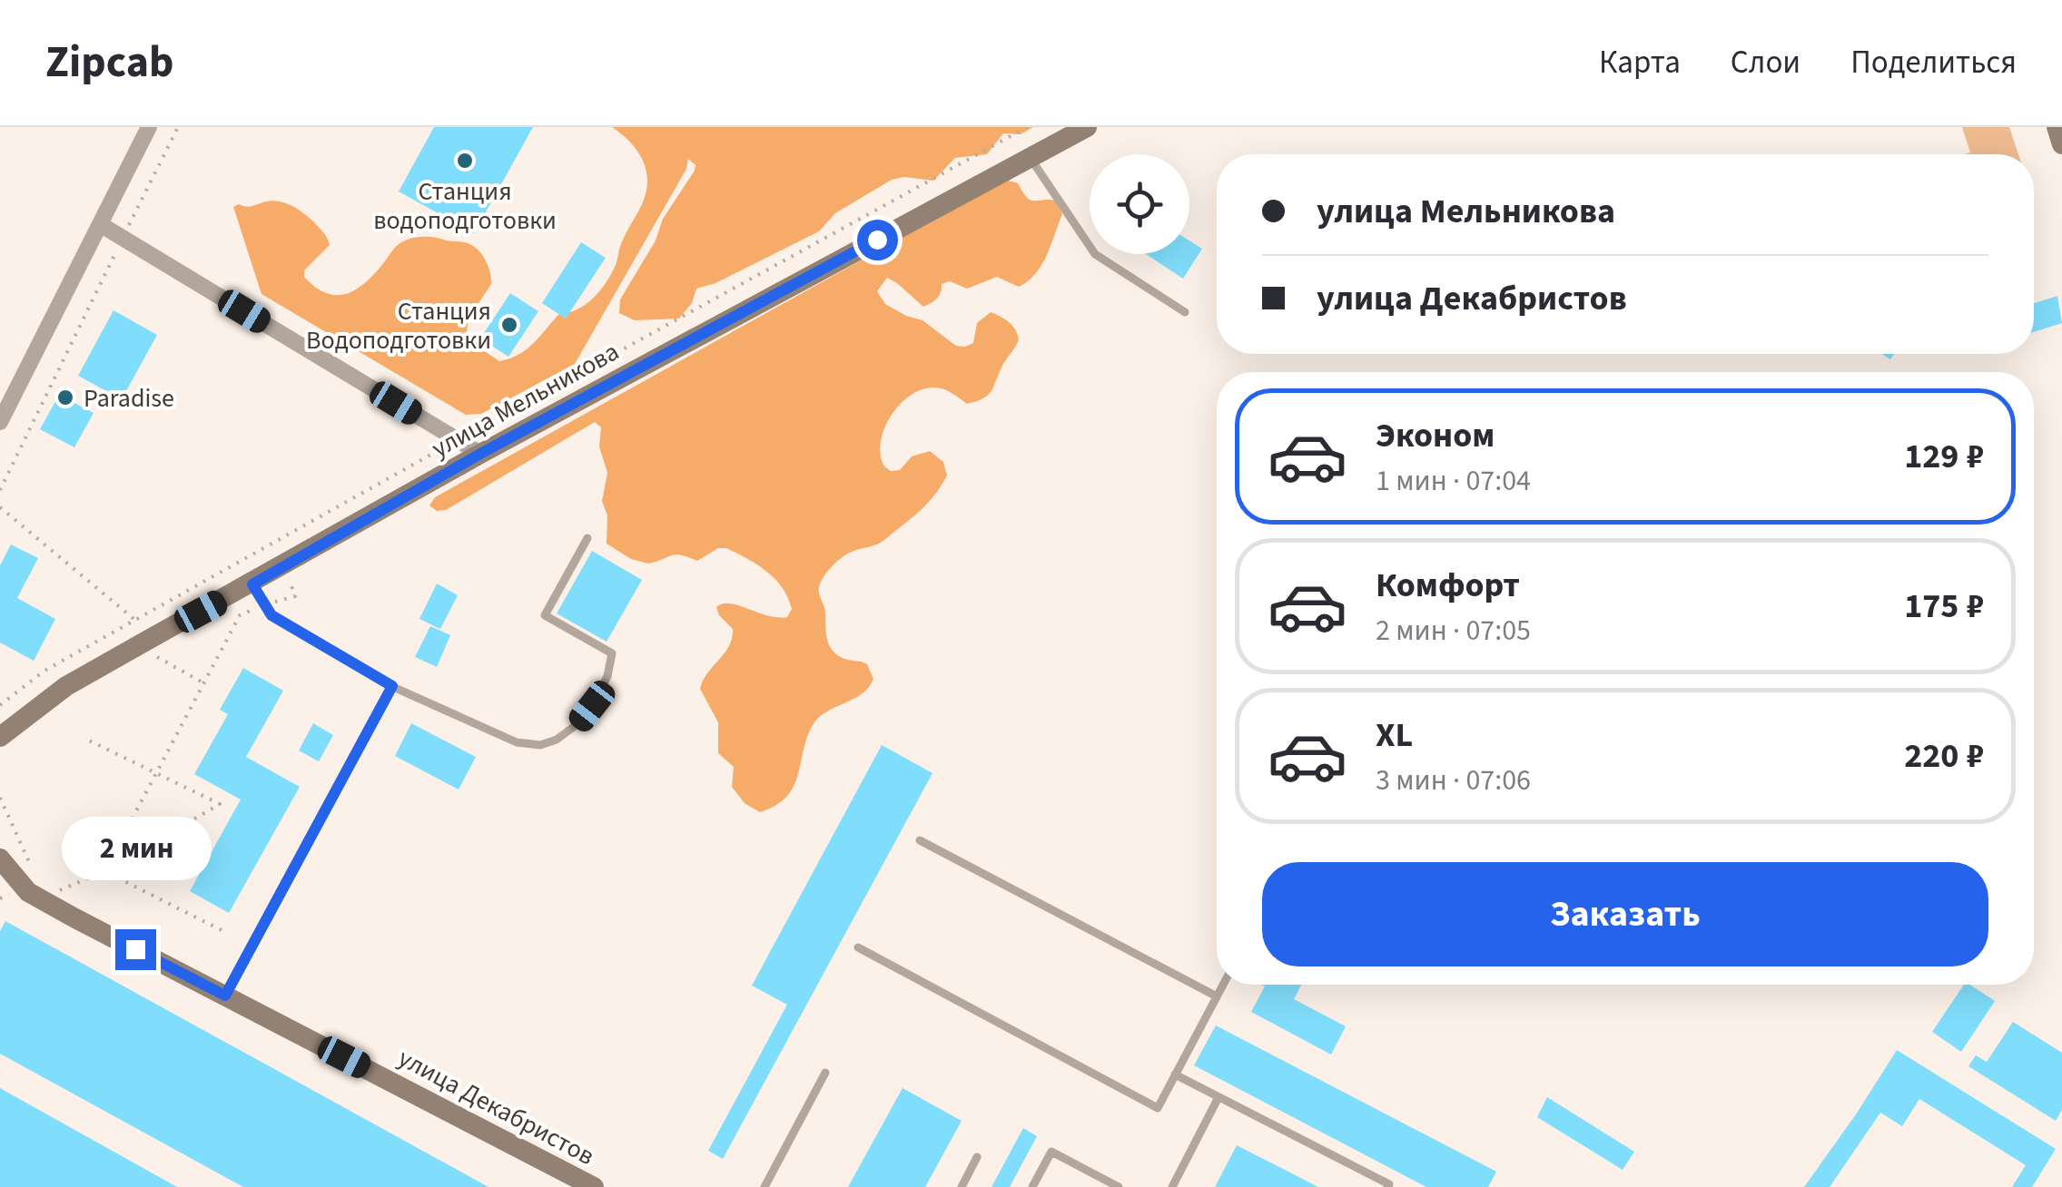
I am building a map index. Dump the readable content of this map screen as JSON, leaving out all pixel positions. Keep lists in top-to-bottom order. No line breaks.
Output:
{"streets":{"street":["улица Мельникова","улица Декабристов"]},"places":["Станция водоподготовки","Станция Водоподготовки","Paradise"],"page":{"header":"Zipcab","nav":["Карта","Слои","Поделиться"],"banner":["улица Мельникова","улица Декабристов"],"list":[{"name":"Эконом","note":"1 мин · 07:04","value":"129 ₽"},{"name":"Комфорт","note":"2 мин · 07:05","value":"175 ₽"},{"name":"XL","note":"3 мин · 07:06","value":"220 ₽"}],"bubble":"2 мин","buttons":"Заказать"}}
